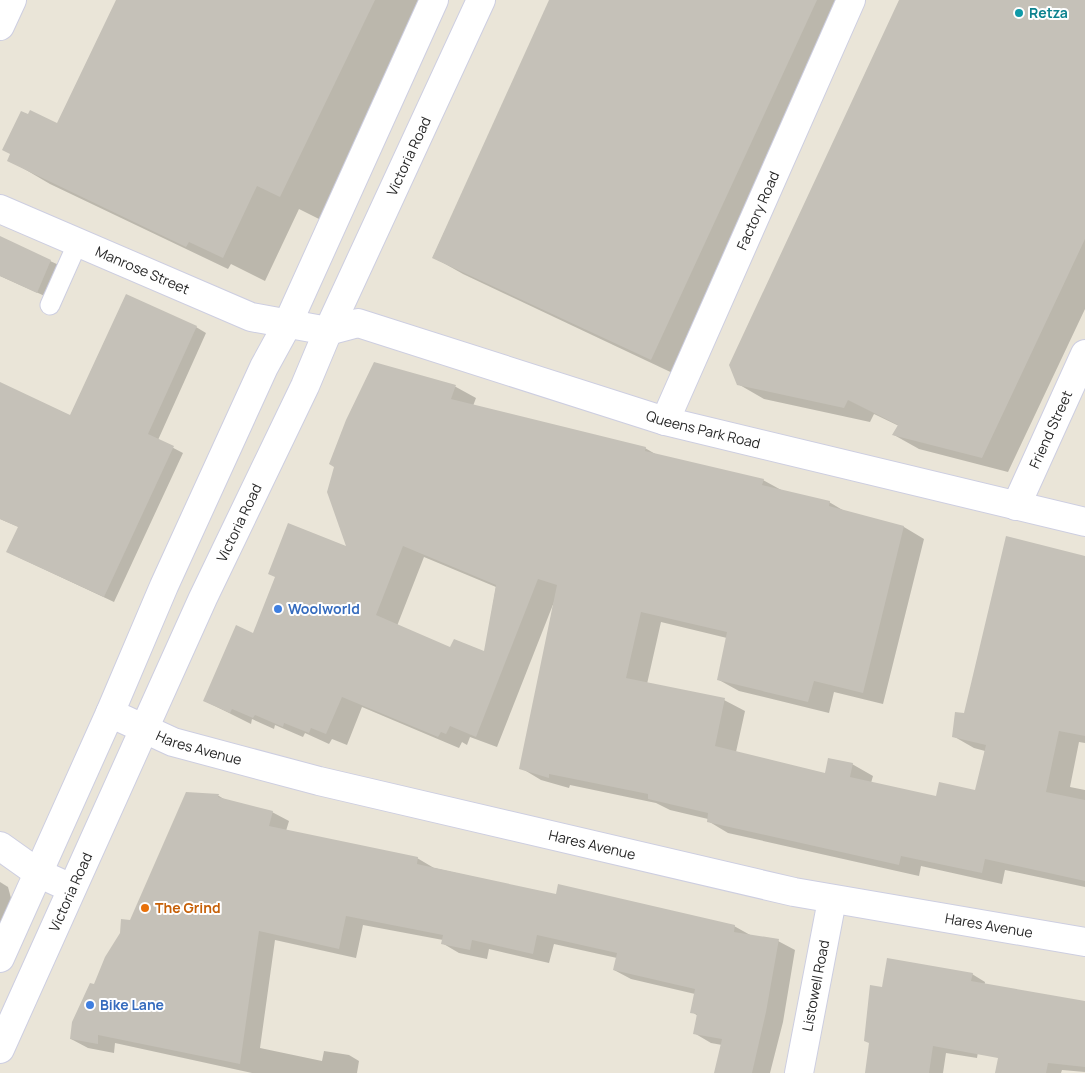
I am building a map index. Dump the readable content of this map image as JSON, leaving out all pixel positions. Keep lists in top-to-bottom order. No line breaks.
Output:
{"streets":{"street":["Victoria Road","Factory Road","Manrose Street","Queens Park Road","Friend Street","Hares Avenue","Listowell Road"]},"crossings":[["Victoria Road","Manrose Street"],["Victoria Road","Queens Park Road"],["Victoria Road","Hares Avenue"],["Factory Road","Queens Park Road"],["Manrose Street","Queens Park Road"],["Queens Park Road","Friend Street"],["Hares Avenue","Listowell Road"]],"places":["Retza","Woolworld","The Grind","Bike Lane"]}
